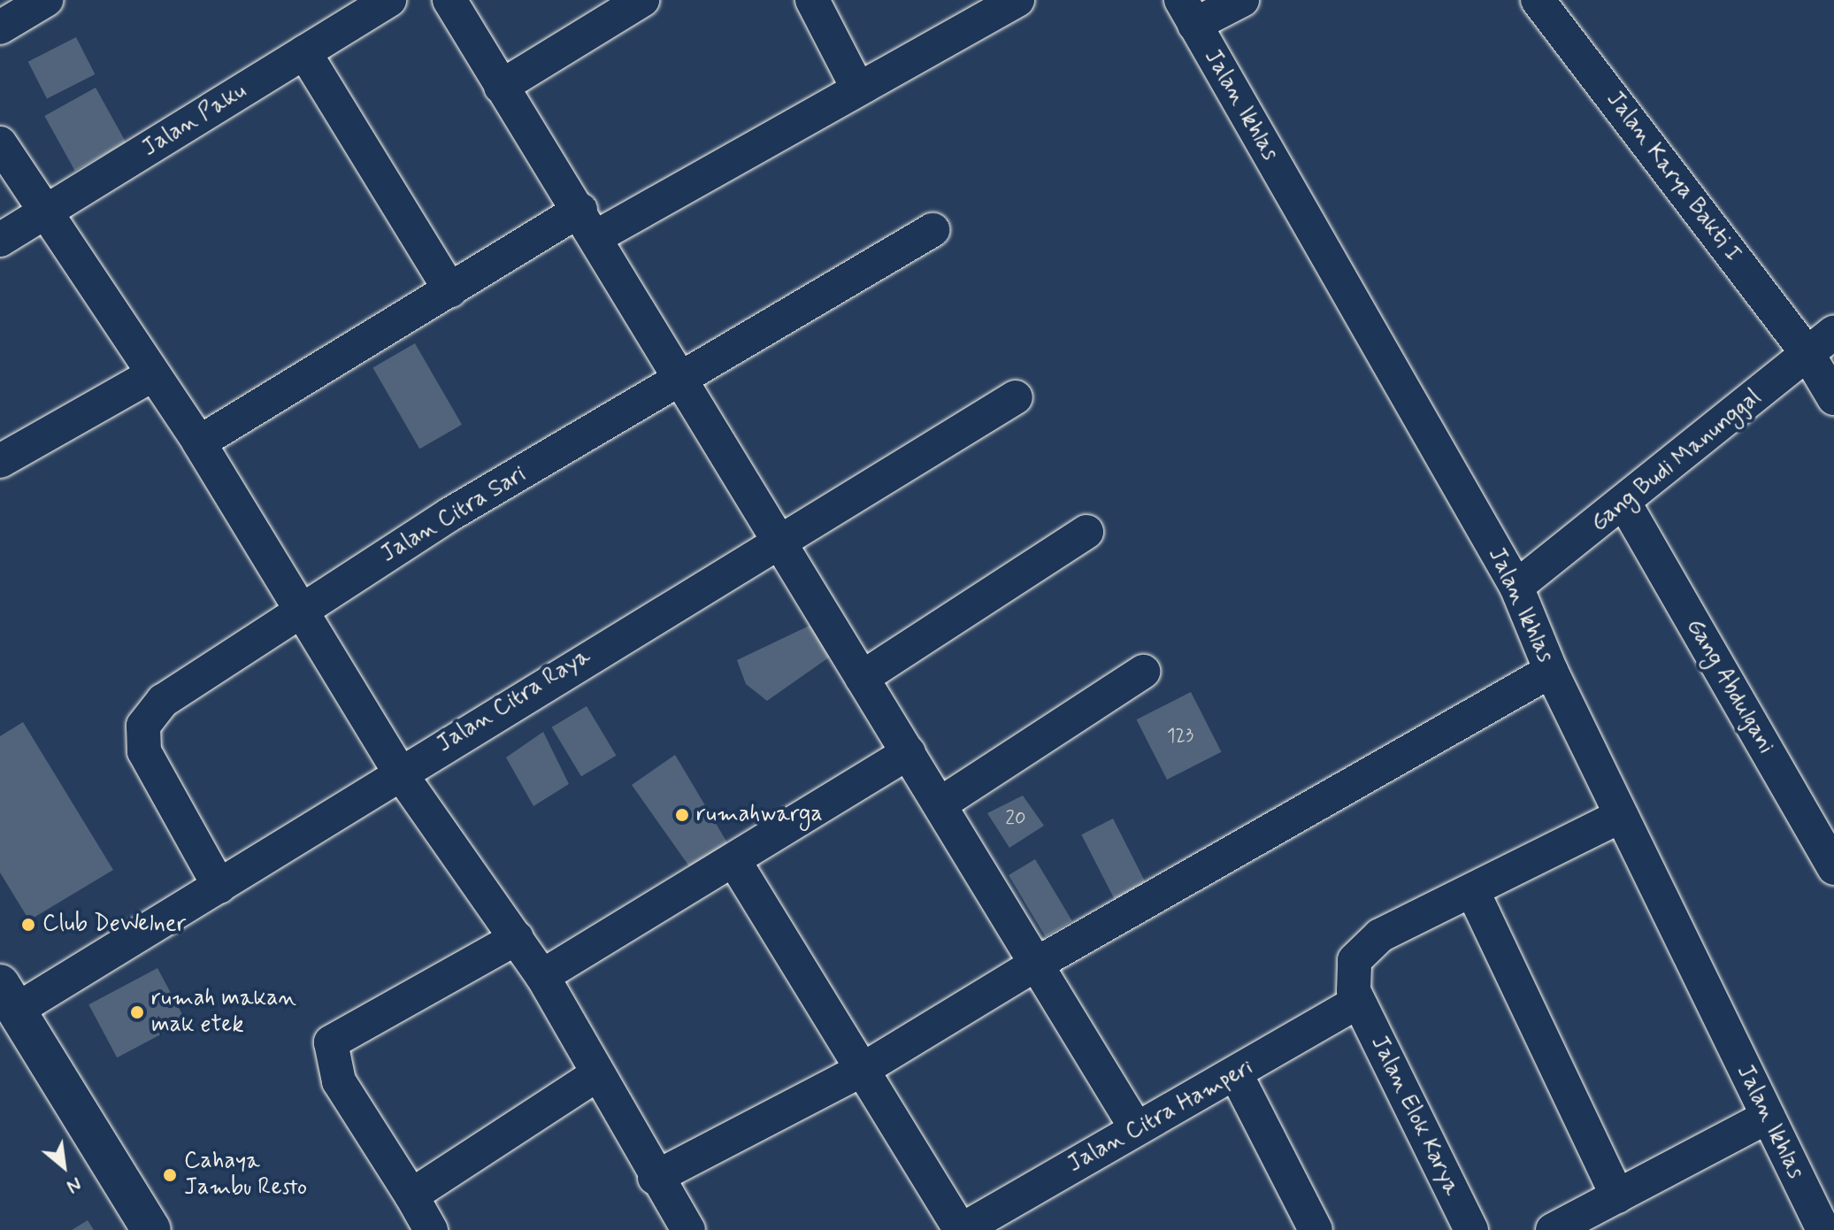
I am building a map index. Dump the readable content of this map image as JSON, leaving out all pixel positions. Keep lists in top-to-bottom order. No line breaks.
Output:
{"streets":{"street":["Jalan Ikhlas","Jalan Paku","Jalan Karya Bakti I","Gang Budi Manunggal","Jalan Citra Sari","Gang Abdulgani","Jalan Citra Raya","Jalan Elok Karya","Jalan Citra Hamperi"]},"crossings":[["Jalan Ikhlas","Gang Budi Manunggal"],["Jalan Karya Bakti I","Gang Budi Manunggal"],["Gang Budi Manunggal","Gang Abdulgani"],["Jalan Citra Sari","Jalan Citra Raya"],["Jalan Elok Karya","Jalan Citra Hamperi"]],"places":["rumahwarga","Club DeWelner","rumah makan mak etek","Cahaya Jambu Resto"],"house_numbers":["123","20"],"north":"bottom right"}
